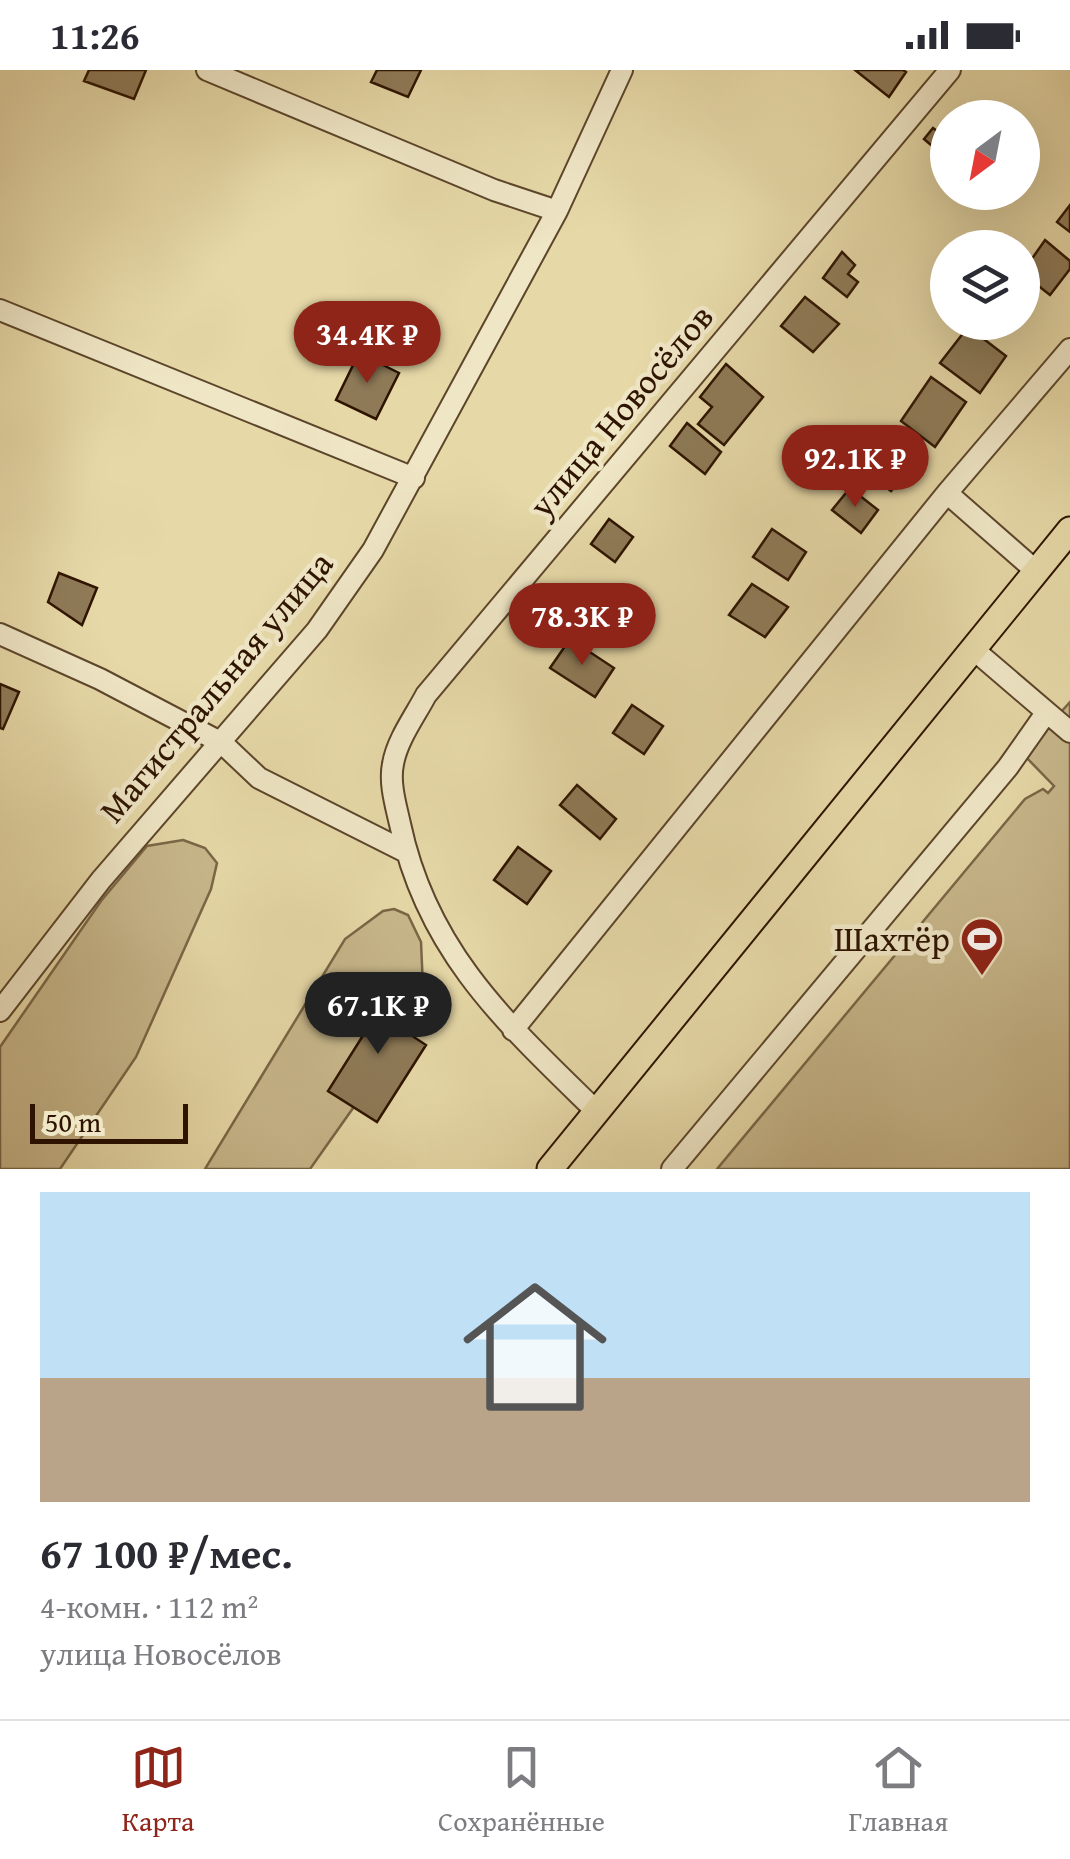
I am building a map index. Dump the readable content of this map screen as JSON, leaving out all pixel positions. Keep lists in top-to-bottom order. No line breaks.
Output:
{"streets":{"street":["улица Новосёлов","Магистральная улица"]},"places":{"sports":["Шахтёр"]},"scale_bar":"50 m","north":"bottom left","page":{"status":"11:26","price":["34.4K ₽","92.1K ₽","78.3K ₽","67.1K ₽"],"scale":"50 m","list":[{"name":"67 100 ₽/мес.","note":"4-комн. · 112 m² · улица Новосёлов"}],"tabs":["Карта","Сохранённые","Главная"]}}
